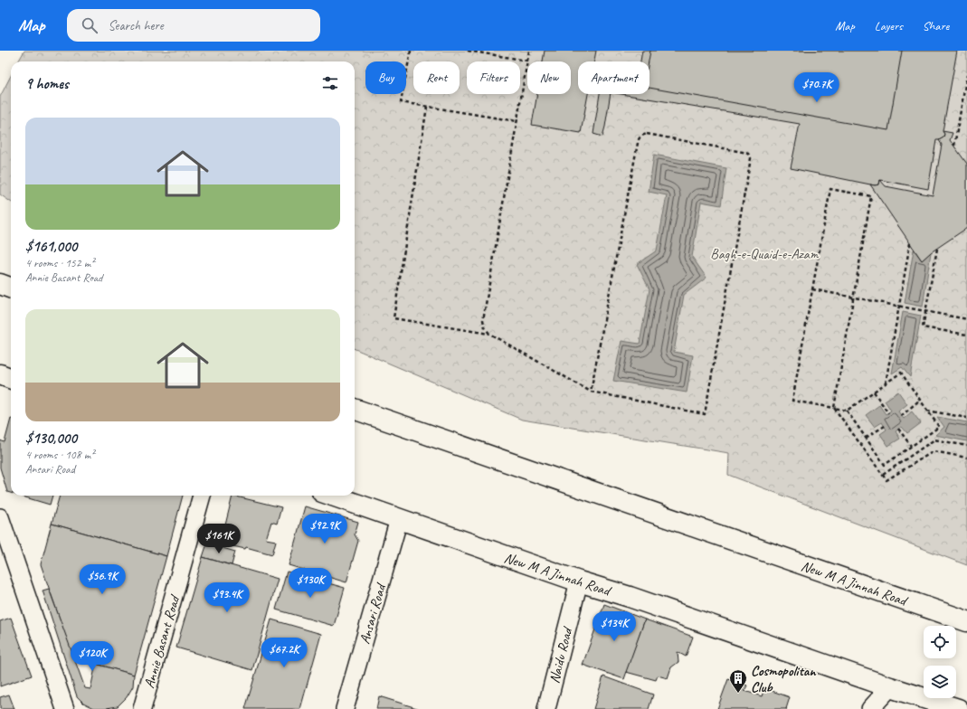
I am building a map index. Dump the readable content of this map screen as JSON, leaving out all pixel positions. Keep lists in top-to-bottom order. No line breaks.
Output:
{"streets":{"main road":["New M A Jinnah Road"],"street":["Ansari Road","Annie Basant Road","Naidu Road"]},"crossings":[["New M A Jinnah Road","Ansari Road"],["New M A Jinnah Road","Naidu Road"]],"parks":["Bagh-e-Quaid-e-Azam"],"places":{"building":["Cosmopolitan Club"]},"page":{"header":"Map","search":"Search here","nav":["Map","Layers","Share"],"chip":["Buy","Rent","Filters","New","Apartment"],"heading":"9 homes","price":["$70.7K","$92.9K","$161K","$56.9K","$130K","$93.4K","$134K","$67.2K","$120K"],"list":[{"name":"$161,000","note":"4 rooms · 152 m² · Annie Basant Road"},{"name":"$130,000","note":"4 rooms · 108 m² · Ansari Road"}]}}
